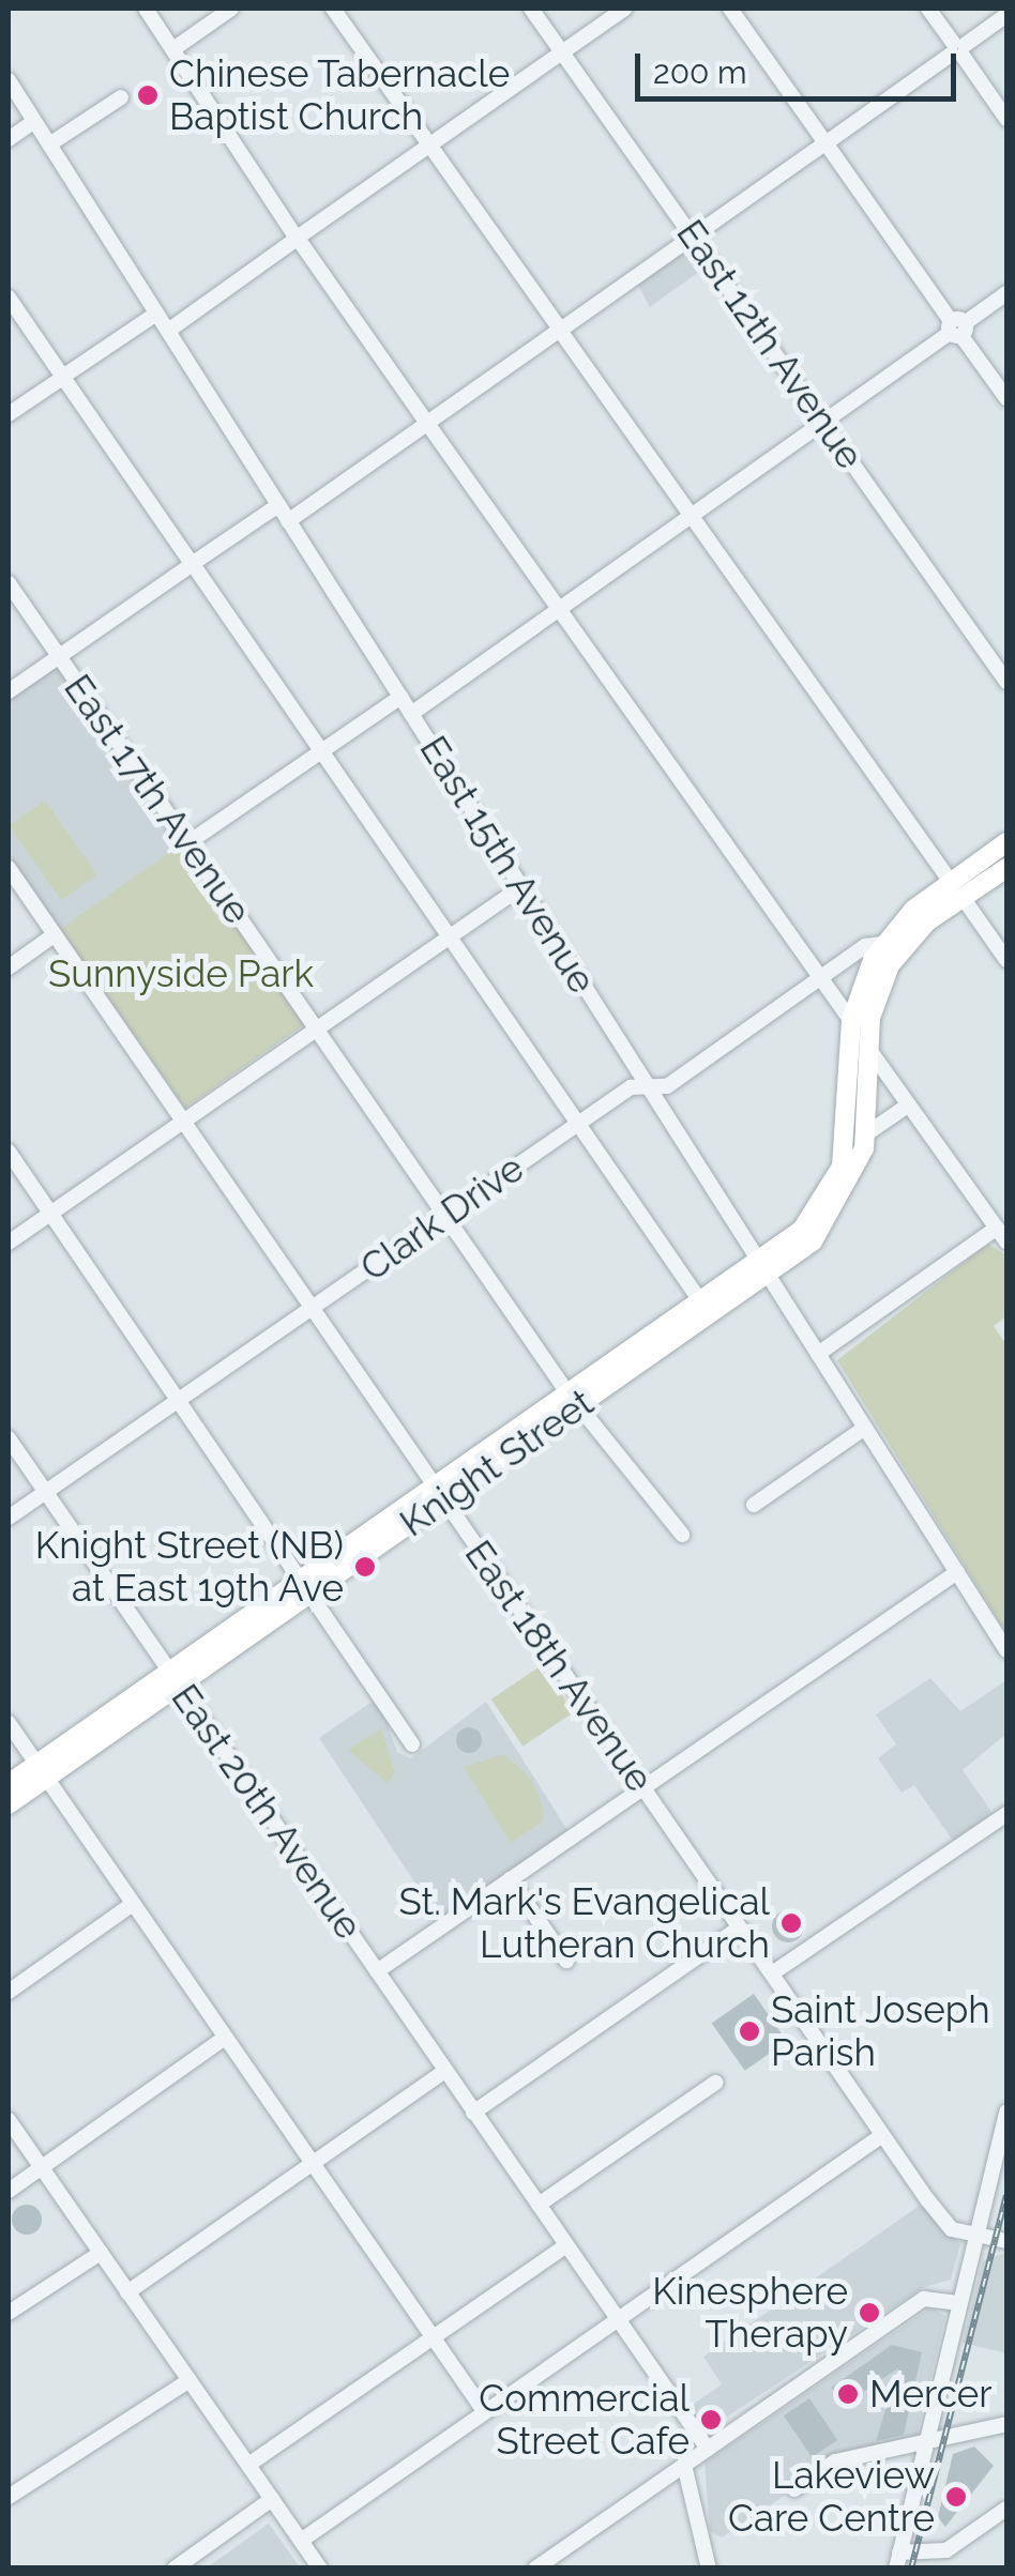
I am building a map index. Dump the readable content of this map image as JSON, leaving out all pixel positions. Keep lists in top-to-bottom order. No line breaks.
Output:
{"streets":{"main road":["Clark Drive","Knight Street"],"street":["East 12th Avenue","East 17th Avenue","East 15th Avenue","East 18th Avenue","East 20th Avenue"]},"crossings":[["East 17th Avenue","Clark Drive"],["East 17th Avenue","Knight Street"],["East 15th Avenue","Clark Drive"],["East 15th Avenue","Knight Street"],["Clark Drive","Knight Street"],["Clark Drive","East 18th Avenue"],["Clark Drive","East 20th Avenue"],["Knight Street","East 18th Avenue"],["Knight Street","East 20th Avenue"]],"parks":["Sunnyside Park"],"places":["Chinese Tabernacle Baptist Church","Knight Street (NB) at East 19th Ave","St. Mark's Evangelical Lutheran Church","Saint Joseph Parish","Kinesphere Therapy","Mercer","Commercial Street Cafe","Lakeview Care Centre"],"scale_bar":"200 m"}
